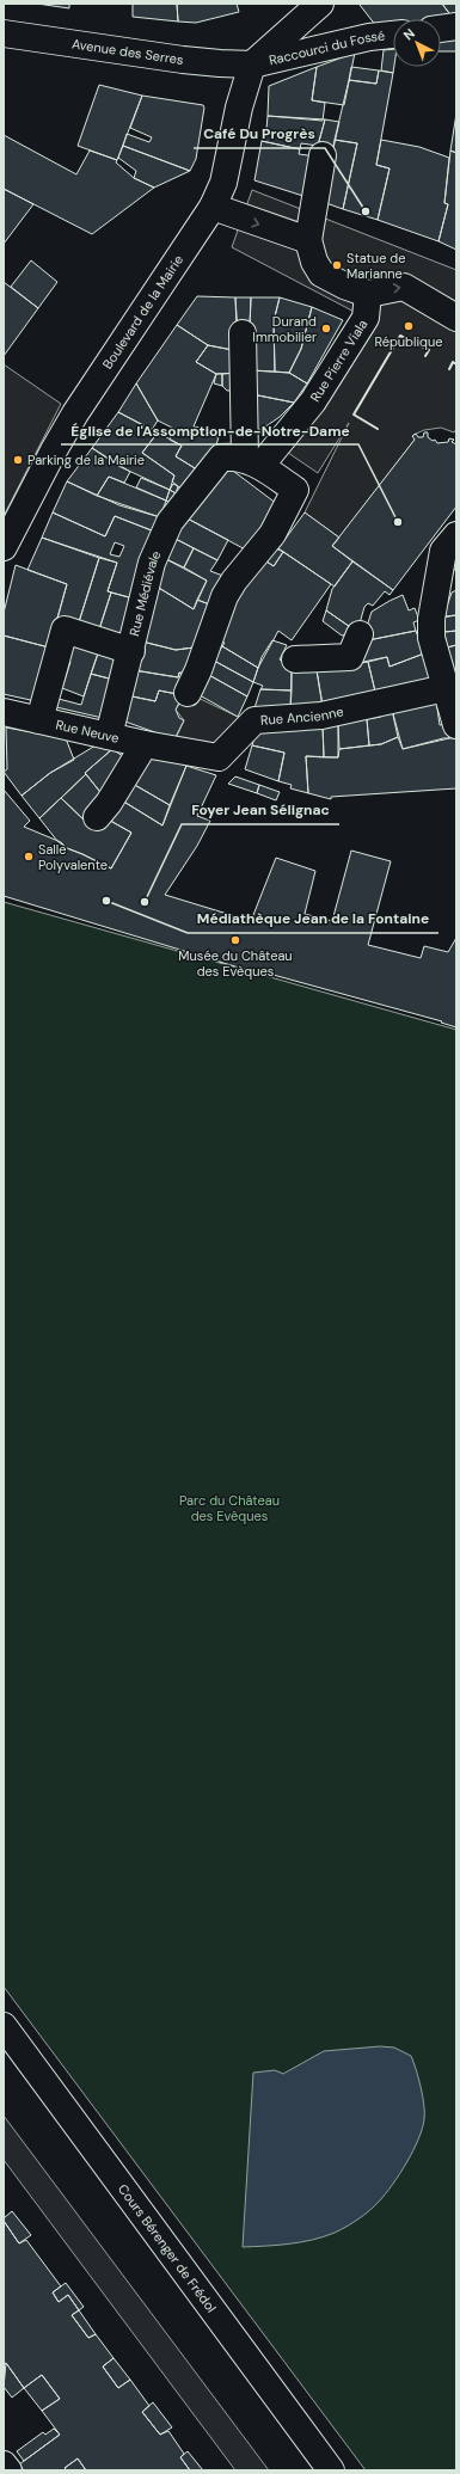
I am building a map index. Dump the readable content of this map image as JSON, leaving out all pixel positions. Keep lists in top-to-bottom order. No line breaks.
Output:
{"streets":{"street":["Raccourci du Fossé","Avenue des Serres","Boulevard de la Mairie","Rue Pierre Viala","Rue Médiévale","Rue Ancienne","Rue Neuve","Cours Bérenger de Frédol"]},"crossings":[["Raccourci du Fossé","Avenue des Serres"],["Raccourci du Fossé","Boulevard de la Mairie"],["Avenue des Serres","Boulevard de la Mairie"],["Rue Pierre Viala","Rue Médiévale"],["Rue Médiévale","Rue Neuve"],["Rue Ancienne","Rue Neuve"]],"parks":["Parc du Château des Evêques"],"places":["Café Du Progrès","Statue de Marianne","République","Durand Immobilier","Parking de la Mairie","Église de l'Assomption-de-Notre-Dame","Salle Polyvalente","Médiathèque Jean de la Fontaine","Foyer Jean Sélignac","Musée du Château des Evèques"],"north":"top left"}
